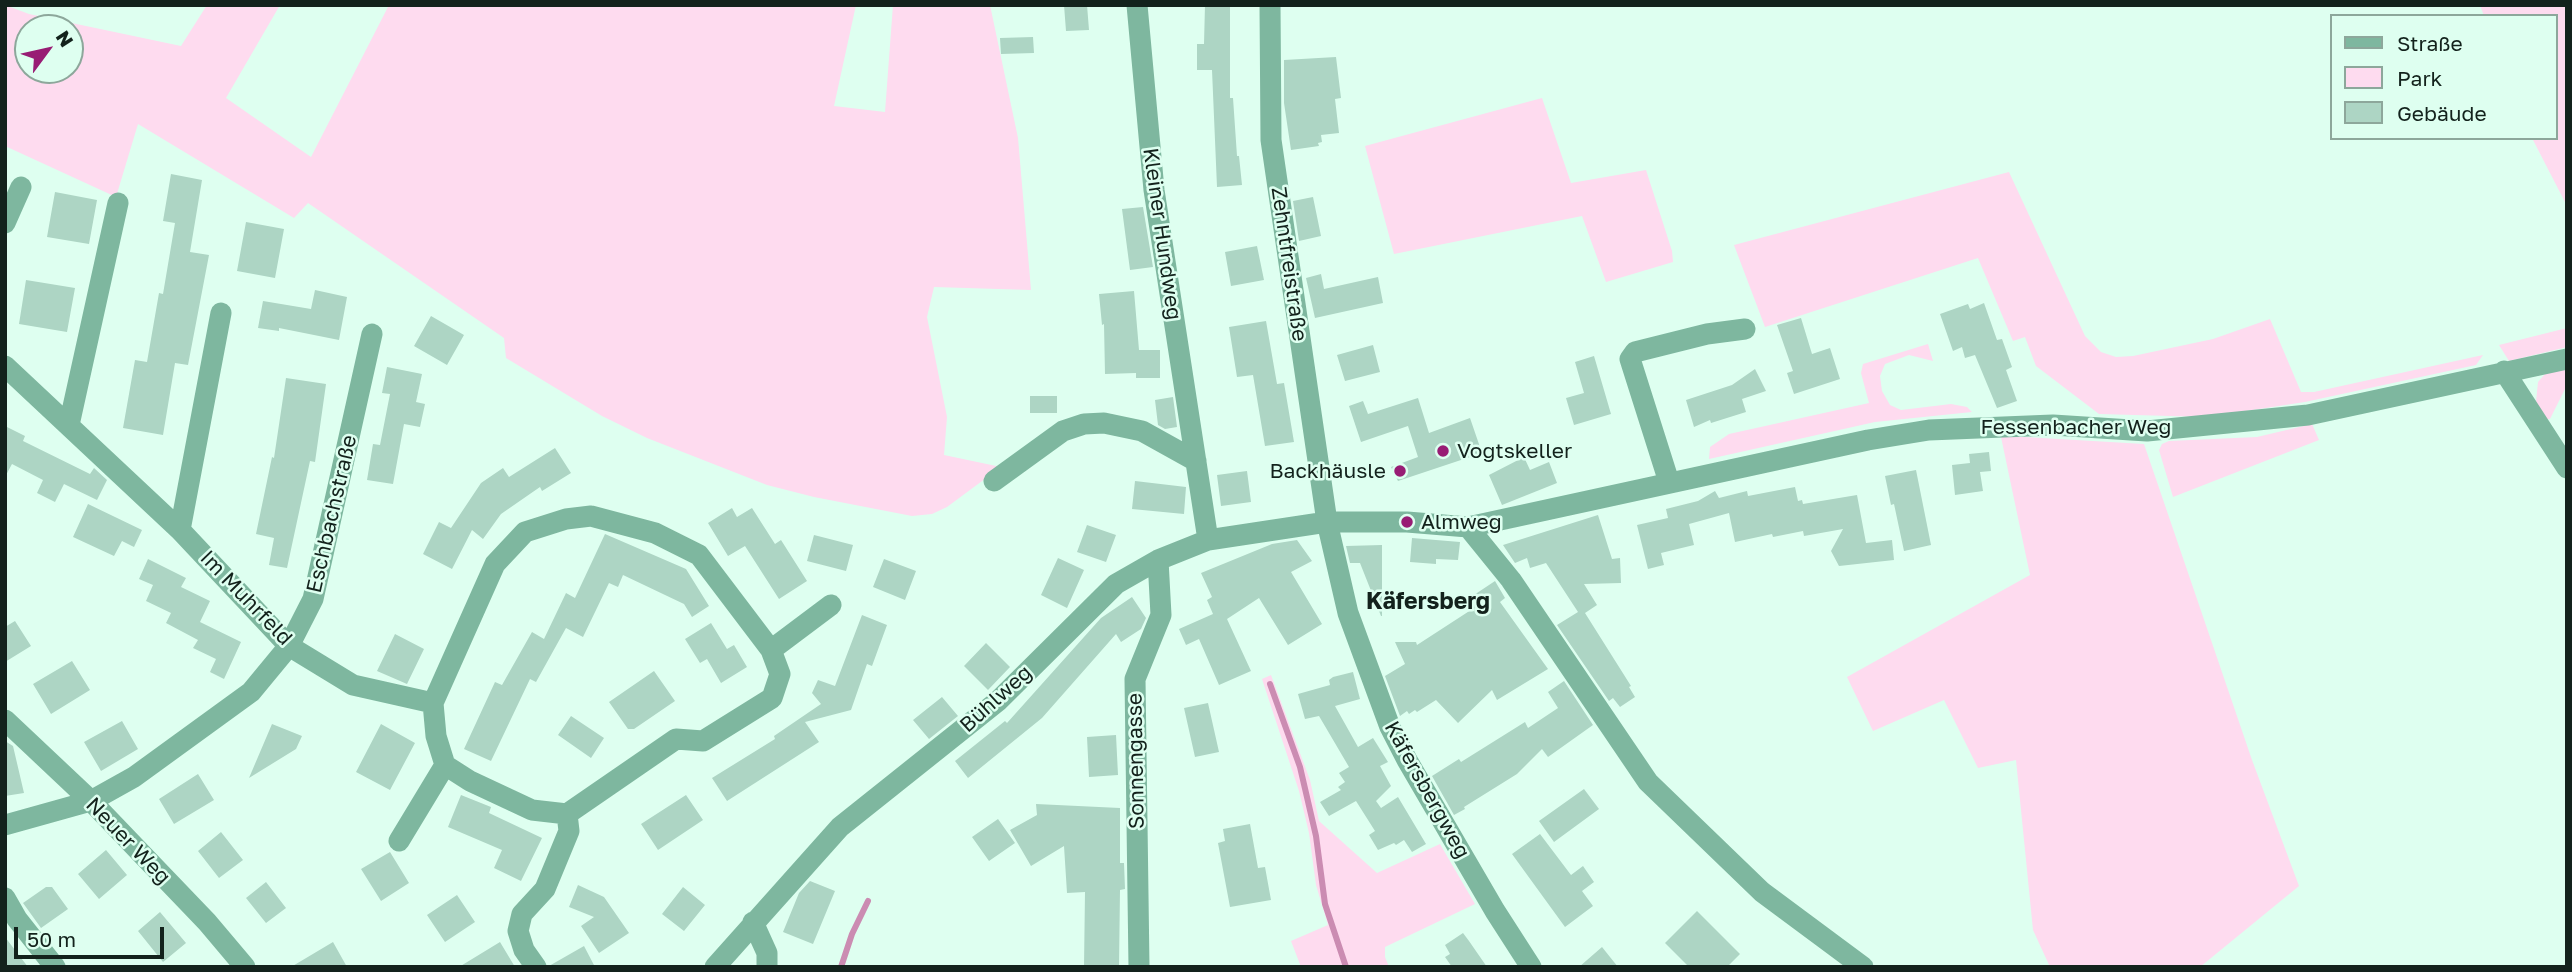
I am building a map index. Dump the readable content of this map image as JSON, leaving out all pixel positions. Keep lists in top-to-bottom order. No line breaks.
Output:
{"streets":{"street":["Kleiner Hundweg","Zehntfreistraße","Fessenbacher Weg","Eschbachstraße","Im Muhrfeld","Bühlweg","Sonnengasse","Käfersbergweg","Neuer Weg"]},"crossings":[["Kleiner Hundweg","Bühlweg"],["Zehntfreistraße","Fessenbacher Weg"],["Zehntfreistraße","Bühlweg"],["Zehntfreistraße","Käfersbergweg"],["Fessenbacher Weg","Bühlweg"],["Fessenbacher Weg","Käfersbergweg"],["Eschbachstraße","Im Muhrfeld"],["Eschbachstraße","Neuer Weg"],["Bühlweg","Sonnengasse"],["Bühlweg","Käfersbergweg"]],"districts":["Käfersberg"],"places":["Vogtskeller","Backhäusle","Almweg"],"legend":["Straße","Park","Gebäude"],"scale_bar":"50 m","north":"top right"}
